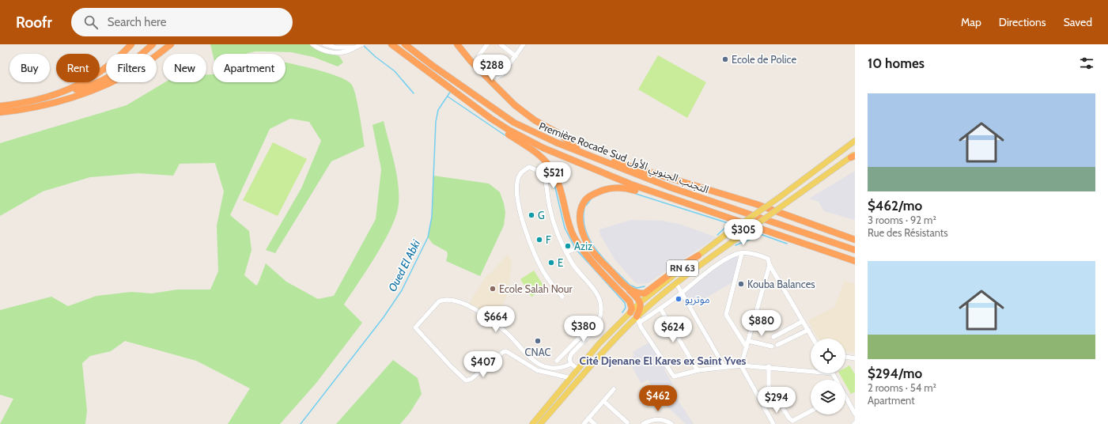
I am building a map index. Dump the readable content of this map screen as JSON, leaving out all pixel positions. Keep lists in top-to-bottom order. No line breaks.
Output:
{"streets":{"highway":["Première Rocade Sud التجنب الجنوبي الأول"],"main road":["RN 63"]},"districts":["Cité Djenane El Kares ex Saint Yves"],"water":["Oued El Abki"],"places":["Ecole de Police","G","F","Aziz","E","Kouba Balances","Ecole Salah Nour","موتريو","CNAC"],"page":{"header":"Roofr","search":"Search here","nav":["Map","Directions","Saved"],"heading":"10 homes","chip":["Buy","Rent","Filters","New","Apartment"],"price":["$288","$521","$305","$664","$880","$380","$624","$407","$462","$294"],"list":[{"name":"$462/mo","note":"3 rooms · 92 m² · Rue des Résistants"},{"name":"$294/mo","note":"2 rooms · 54 m² · Apartment"}]}}
